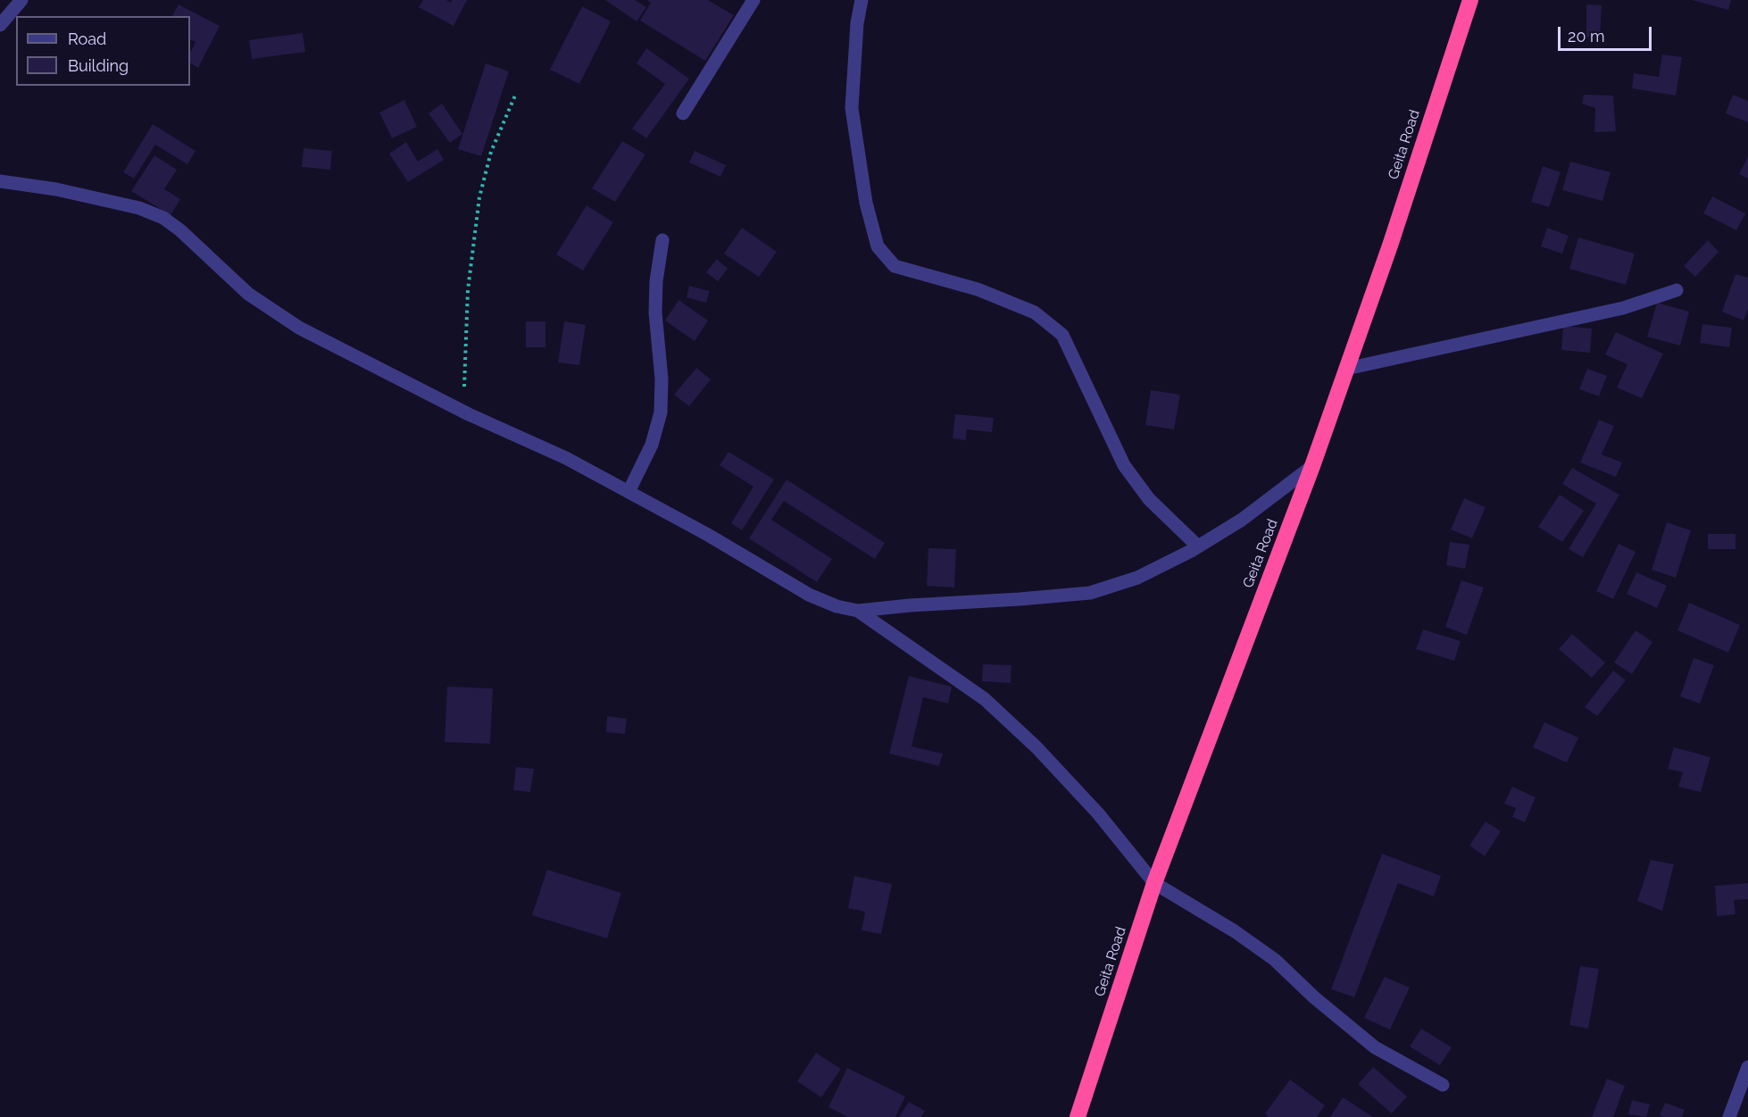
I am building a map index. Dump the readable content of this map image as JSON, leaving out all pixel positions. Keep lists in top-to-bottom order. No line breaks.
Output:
{"streets":{"highway":["Geita Road"]},"legend":["Road","Building"],"scale_bar":"20 m"}
